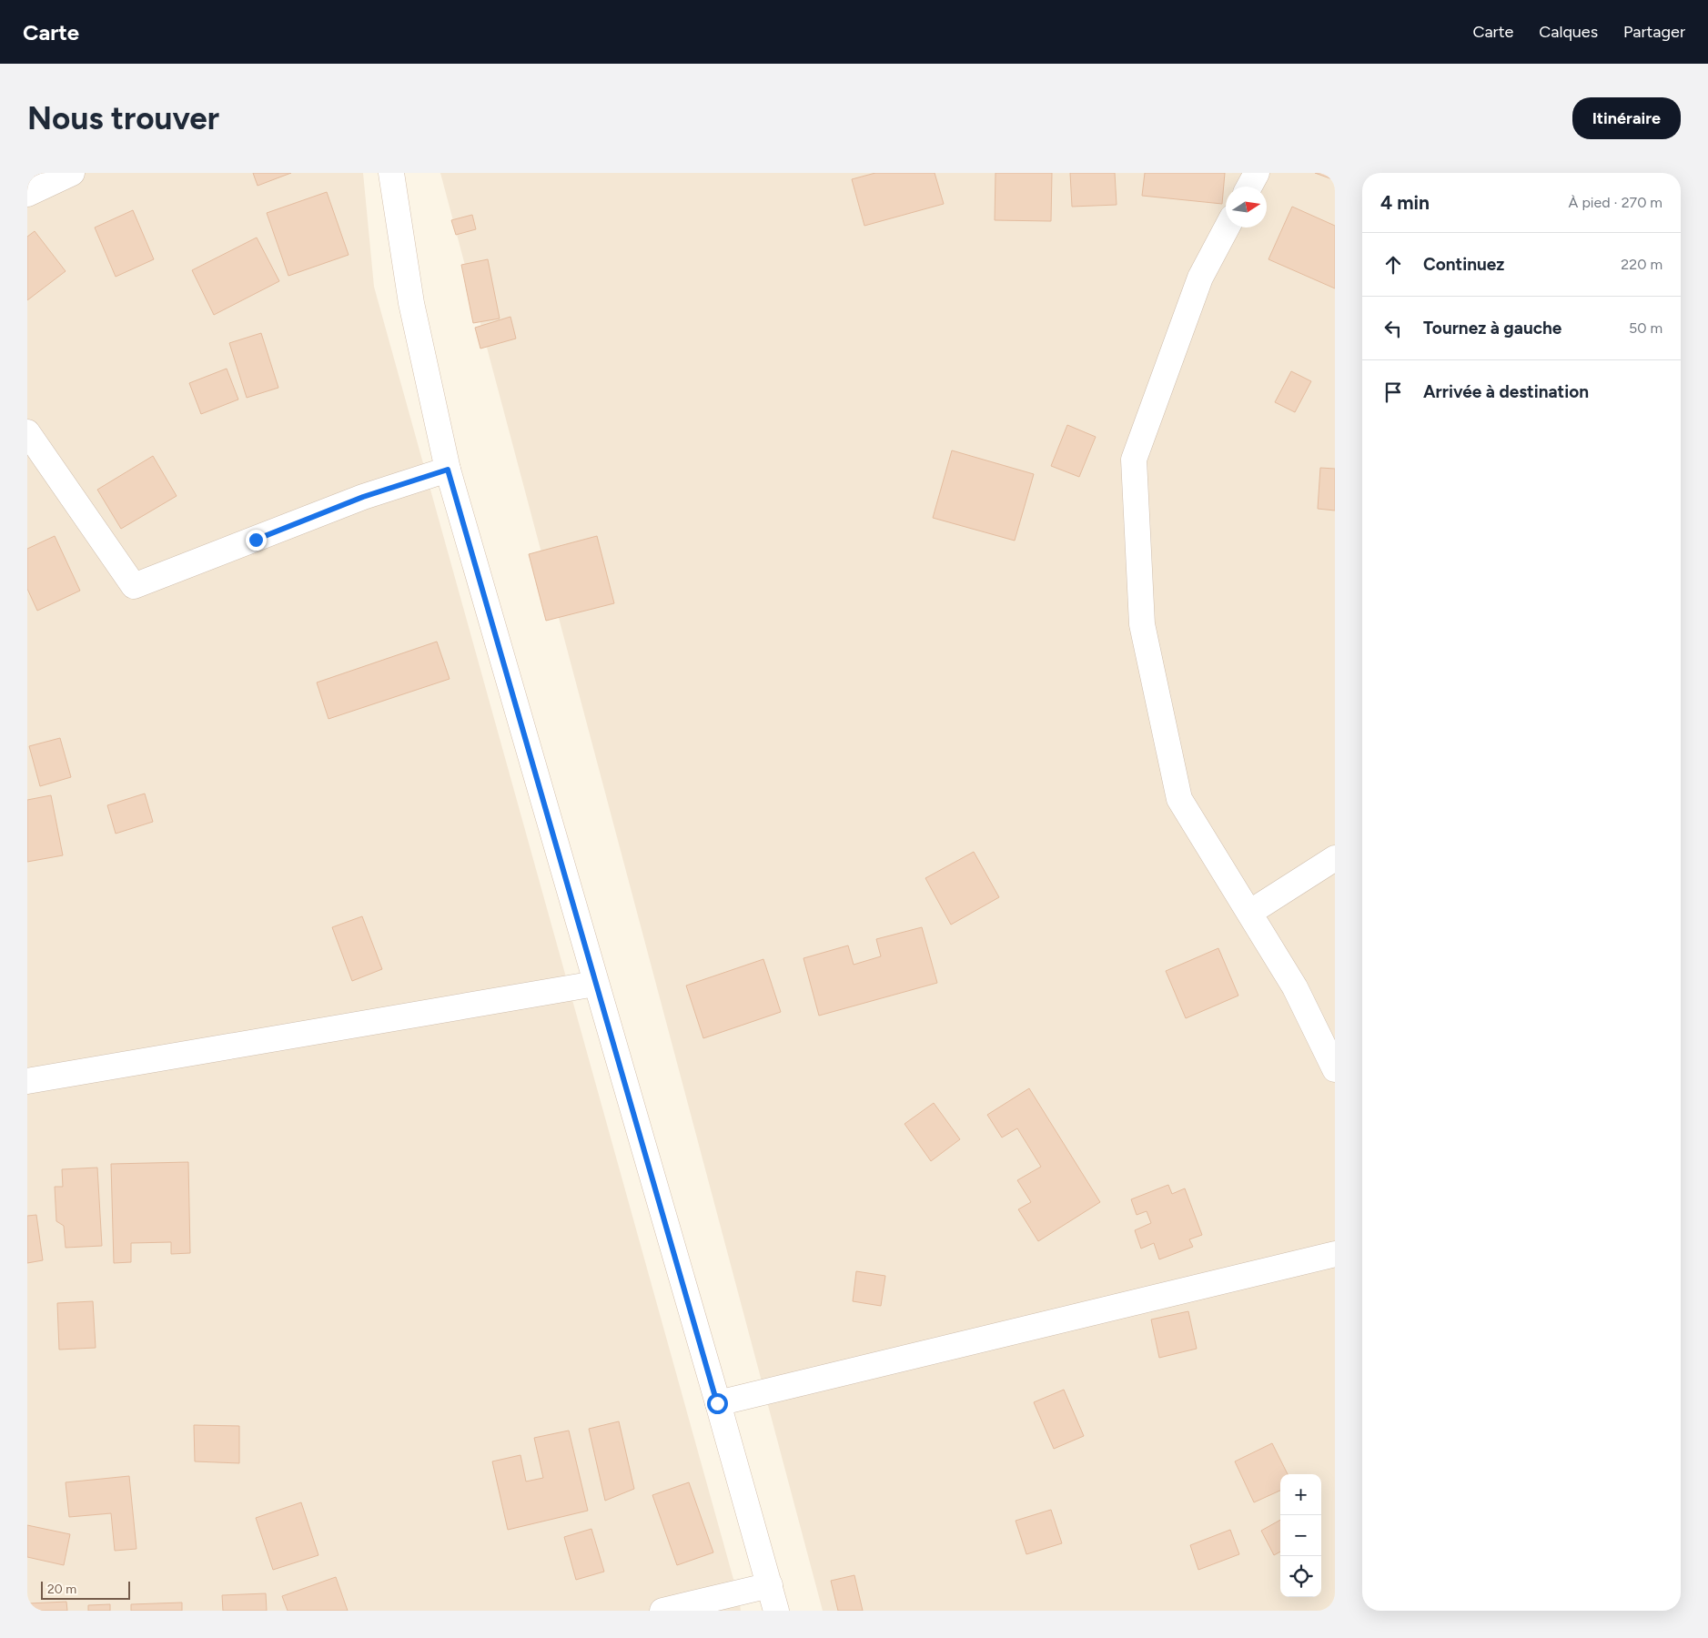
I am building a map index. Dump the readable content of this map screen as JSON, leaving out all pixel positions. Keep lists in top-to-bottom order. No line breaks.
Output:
{"scale_bar":"20 m","north":"right","page":{"header":"Carte","nav":["Carte","Calques","Partager"],"buttons":"Itinéraire","title":"Nous trouver","heading":["4 min","À pied · 270 m"],"list":[["Continuez","220 m"],["Tournez à gauche","50 m"],"Arrivée à destination"],"map_buttons":["+","−"],"scale":"20 m"}}
